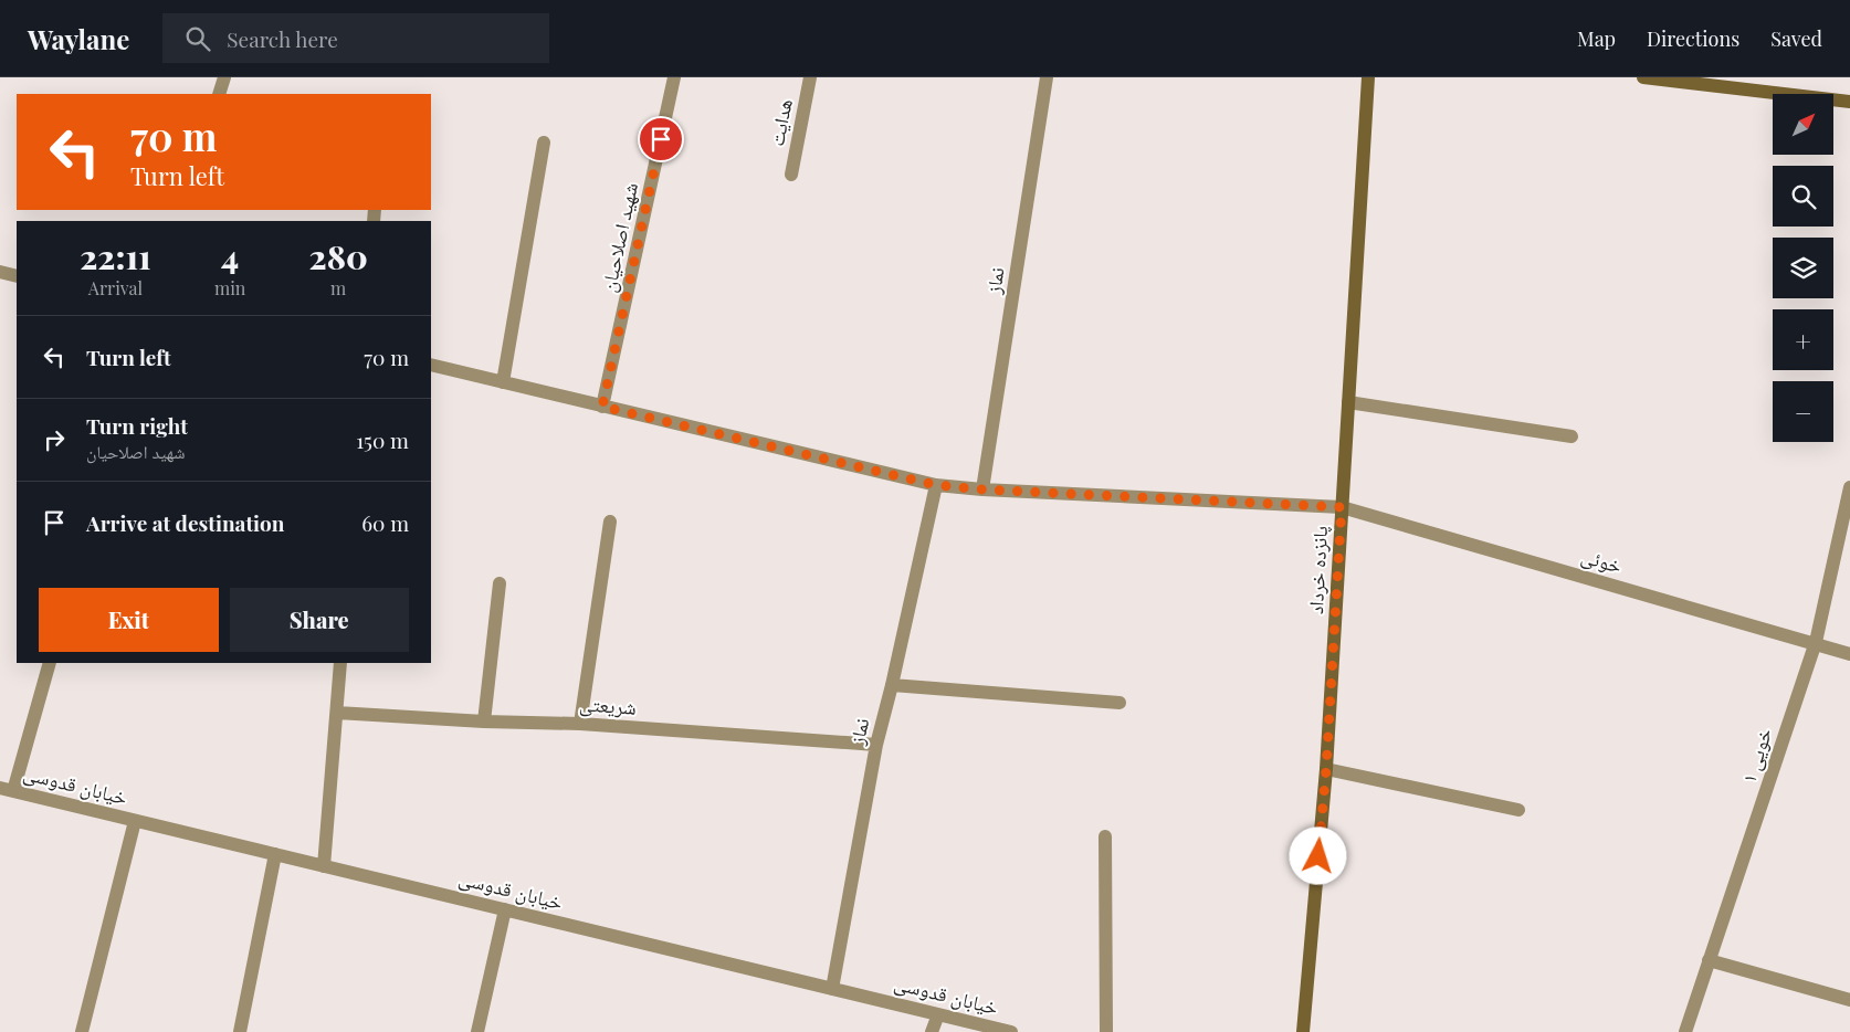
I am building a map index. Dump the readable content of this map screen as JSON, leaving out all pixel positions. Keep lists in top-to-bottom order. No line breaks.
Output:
{"streets":{"main road":["پانزده خرداد"],"street":["هدایت","شهید اصلاحیان","نماز","خوئی","شریعتی","خویی ۱","خیابان قدوسی"]},"crossings":[["شهید اصلاحیان","خوئی"],["نماز","خوئی"],["نماز","شریعتی"],["نماز","خیابان قدوسی"],["خوئی","پانزده خرداد"],["خوئی","خویی ۱"]],"north":"top right","page":{"header":"Waylane","search":"Search here","nav":["Map","Directions","Saved"],"map_buttons":["+","−"],"turn":["70 m","Turn left"],"eta":["22:11","Arrival","4","min","280","m"],"list":[{"name":"Turn left","value":"70 m"},{"name":"Turn right","note":"شهید اصلاحیان","value":"150 m"},{"name":"Arrive at destination","value":"60 m"}],"buttons":["Exit","Share"]}}
